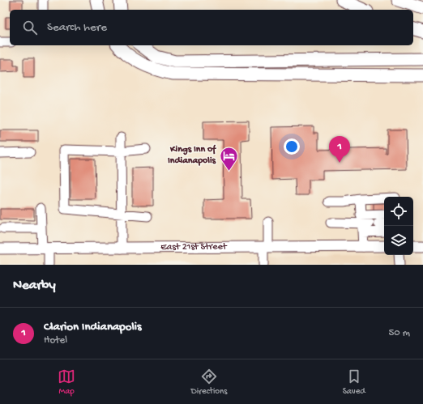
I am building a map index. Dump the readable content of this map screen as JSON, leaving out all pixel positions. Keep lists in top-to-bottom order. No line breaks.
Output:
{"streets":{"main road":["East 21st Street"]},"places":{"hotel":["Kings Inn of Indianapolis"]},"page":{"search":"Search here","pins":"1","heading":"Nearby","list":[{"mark":"1","name":"Clarion Indianapolis","note":"Hotel","value":"50 m"}],"nav":["Map","Directions","Saved"]}}
